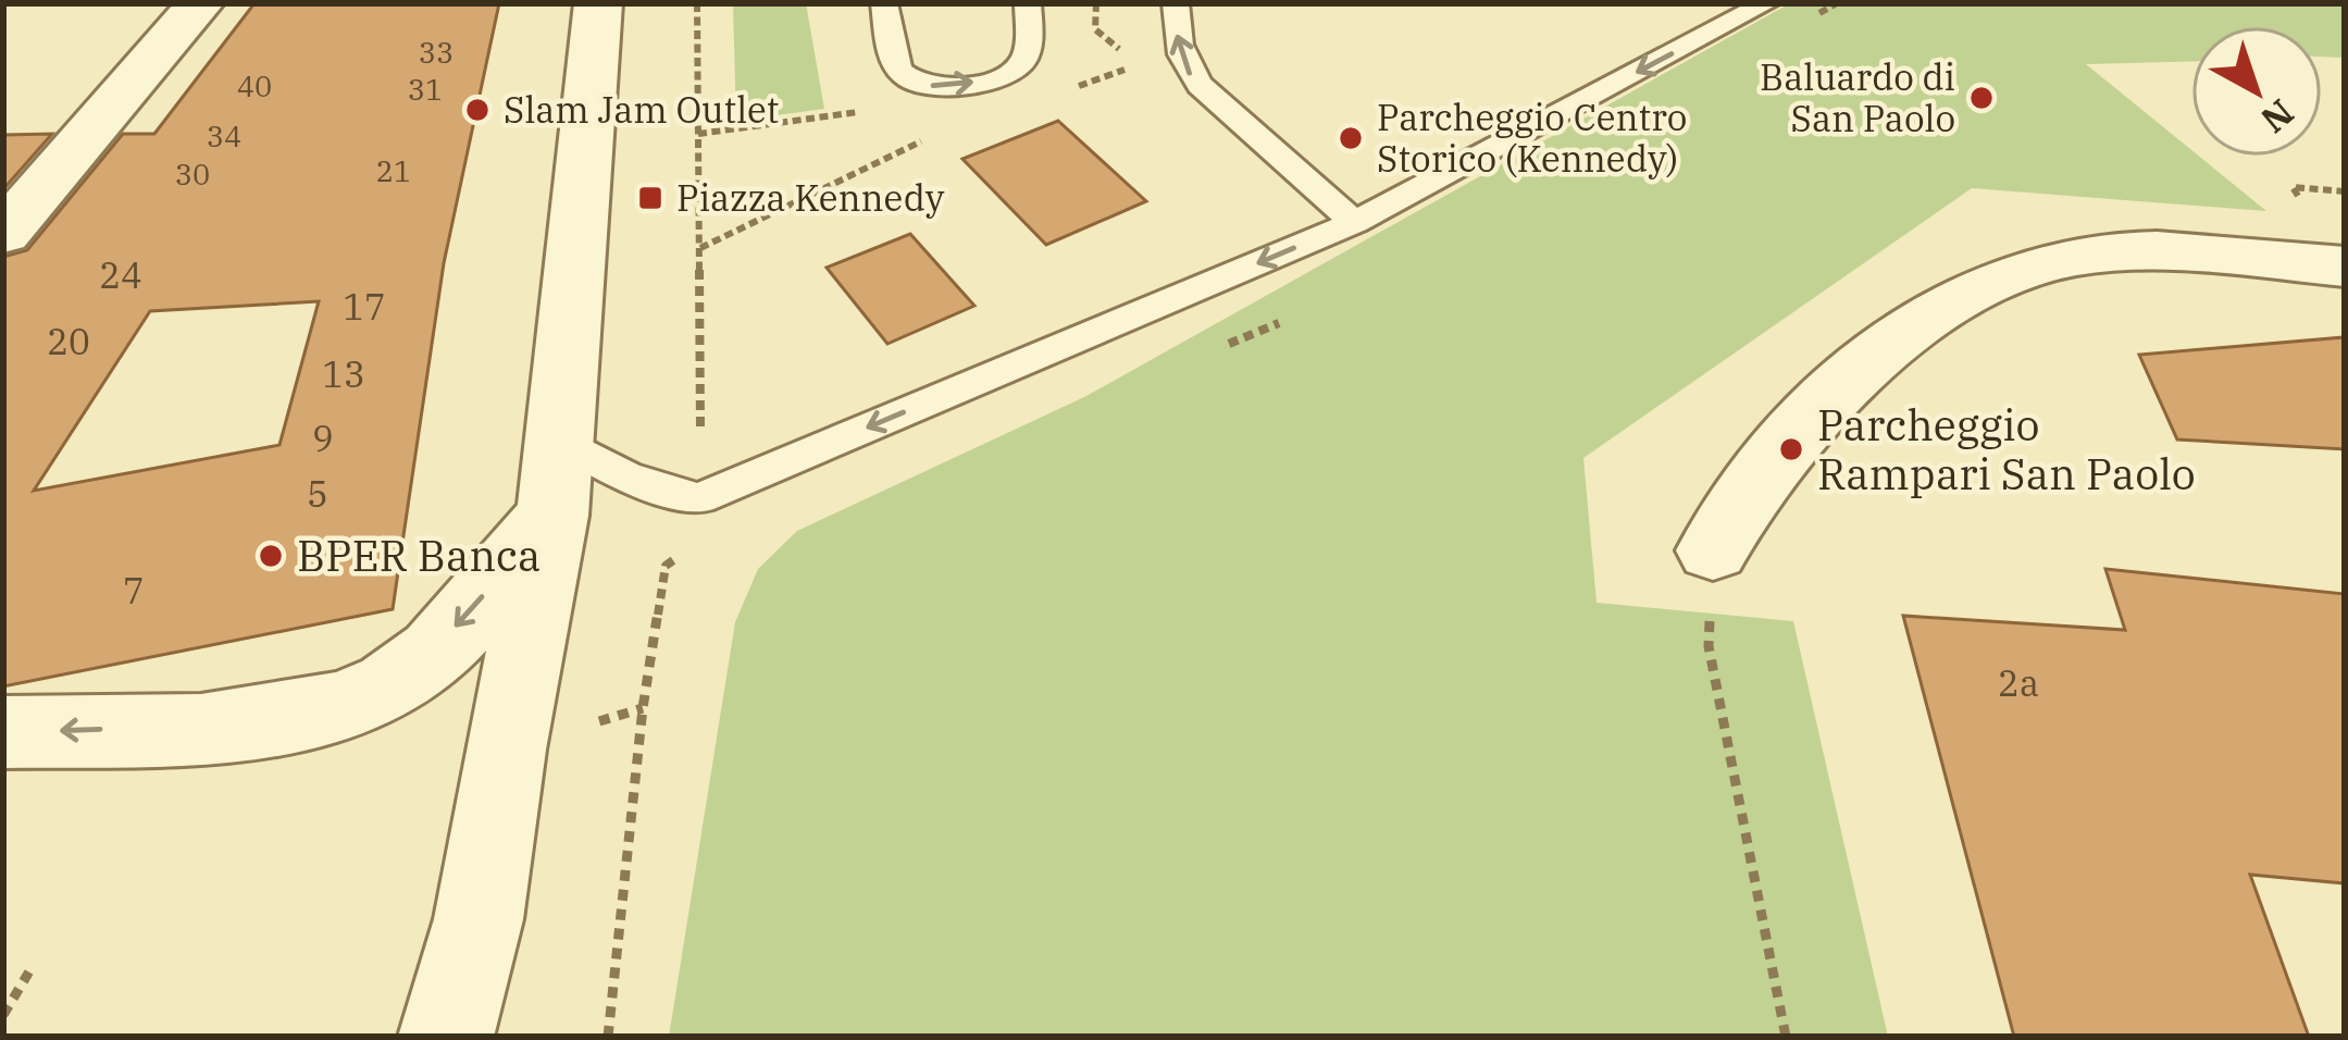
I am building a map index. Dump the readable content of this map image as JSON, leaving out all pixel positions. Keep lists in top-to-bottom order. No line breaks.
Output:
{"places":{"other":["Baluardo di San Paolo","Slam Jam Outlet","Parcheggio Centro Storico (Kennedy)","Parcheggio Rampari San Paolo","BPER Banca"],"transit":["Piazza Kennedy"]},"house_numbers":["33","40","31","34","21","30","24","17","20","13","9","5","7","2a"],"north":"bottom right"}
